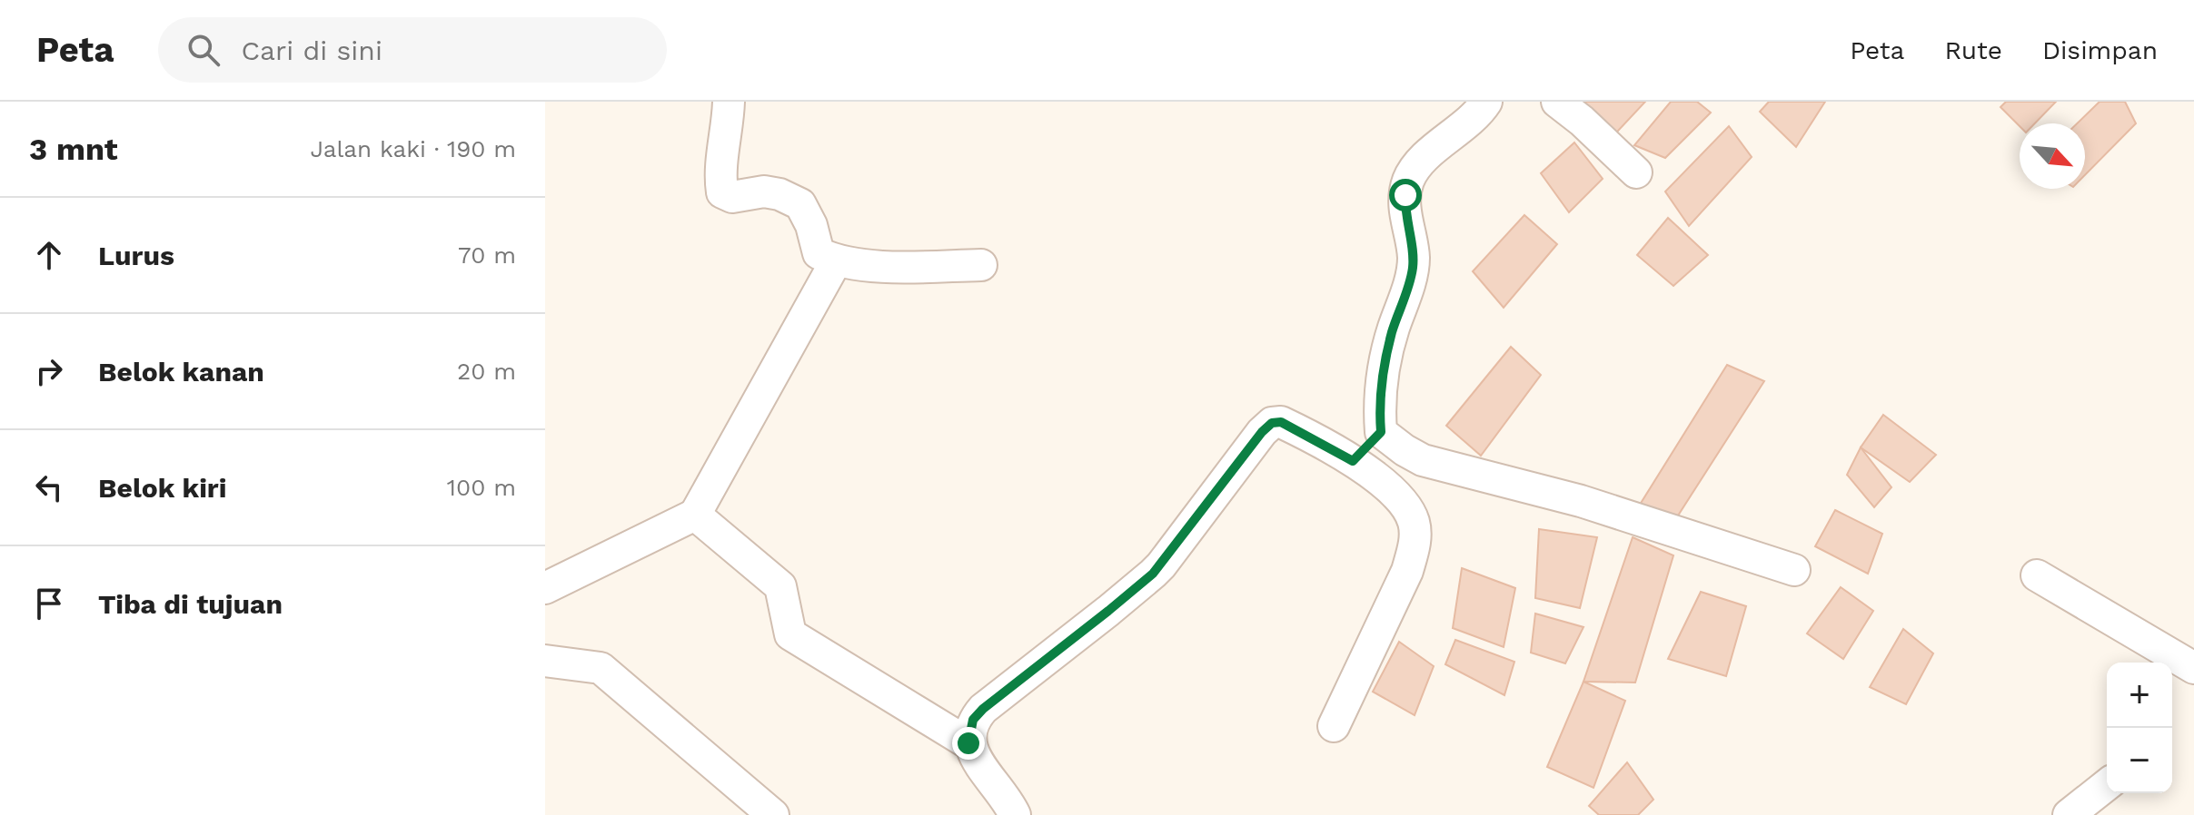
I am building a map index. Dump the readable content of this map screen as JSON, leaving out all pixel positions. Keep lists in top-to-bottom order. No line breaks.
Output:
{"north":"bottom right","page":{"header":"Peta","search":"Cari di sini","nav":["Peta","Rute","Disimpan"],"heading":["3 mnt","Jalan kaki · 190 m"],"list":[["Lurus","70 m"],["Belok kanan","20 m"],["Belok kiri","100 m"],"Tiba di tujuan"],"map_buttons":["+","−"]}}
